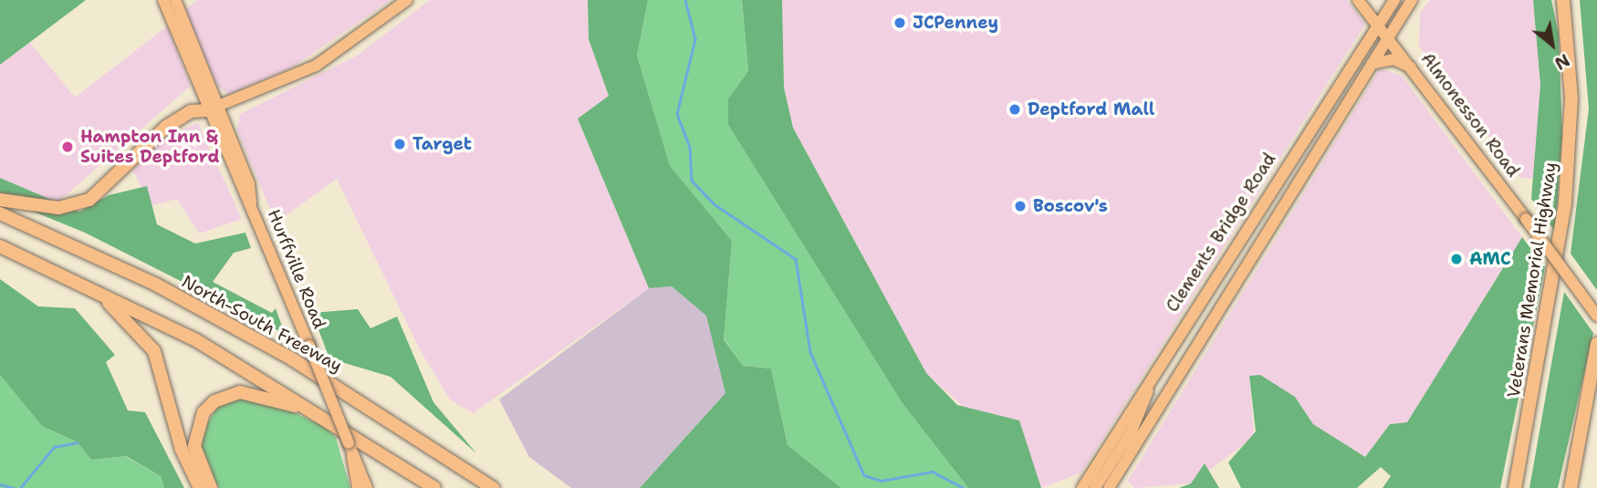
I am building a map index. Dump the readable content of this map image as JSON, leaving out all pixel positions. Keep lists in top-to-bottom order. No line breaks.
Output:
{"streets":{"highway":["Veterans Memorial Highway","North-South Freeway"],"main road":["Almonesson Road","Clements Bridge Road","Hurffville Road"]},"crossings":[["Almonesson Road","Clements Bridge Road"]],"places":["JCPenney","Deptford Mall","Target","Hampton Inn & Suites Deptford","Boscov's","AMC"],"north":"bottom right"}
